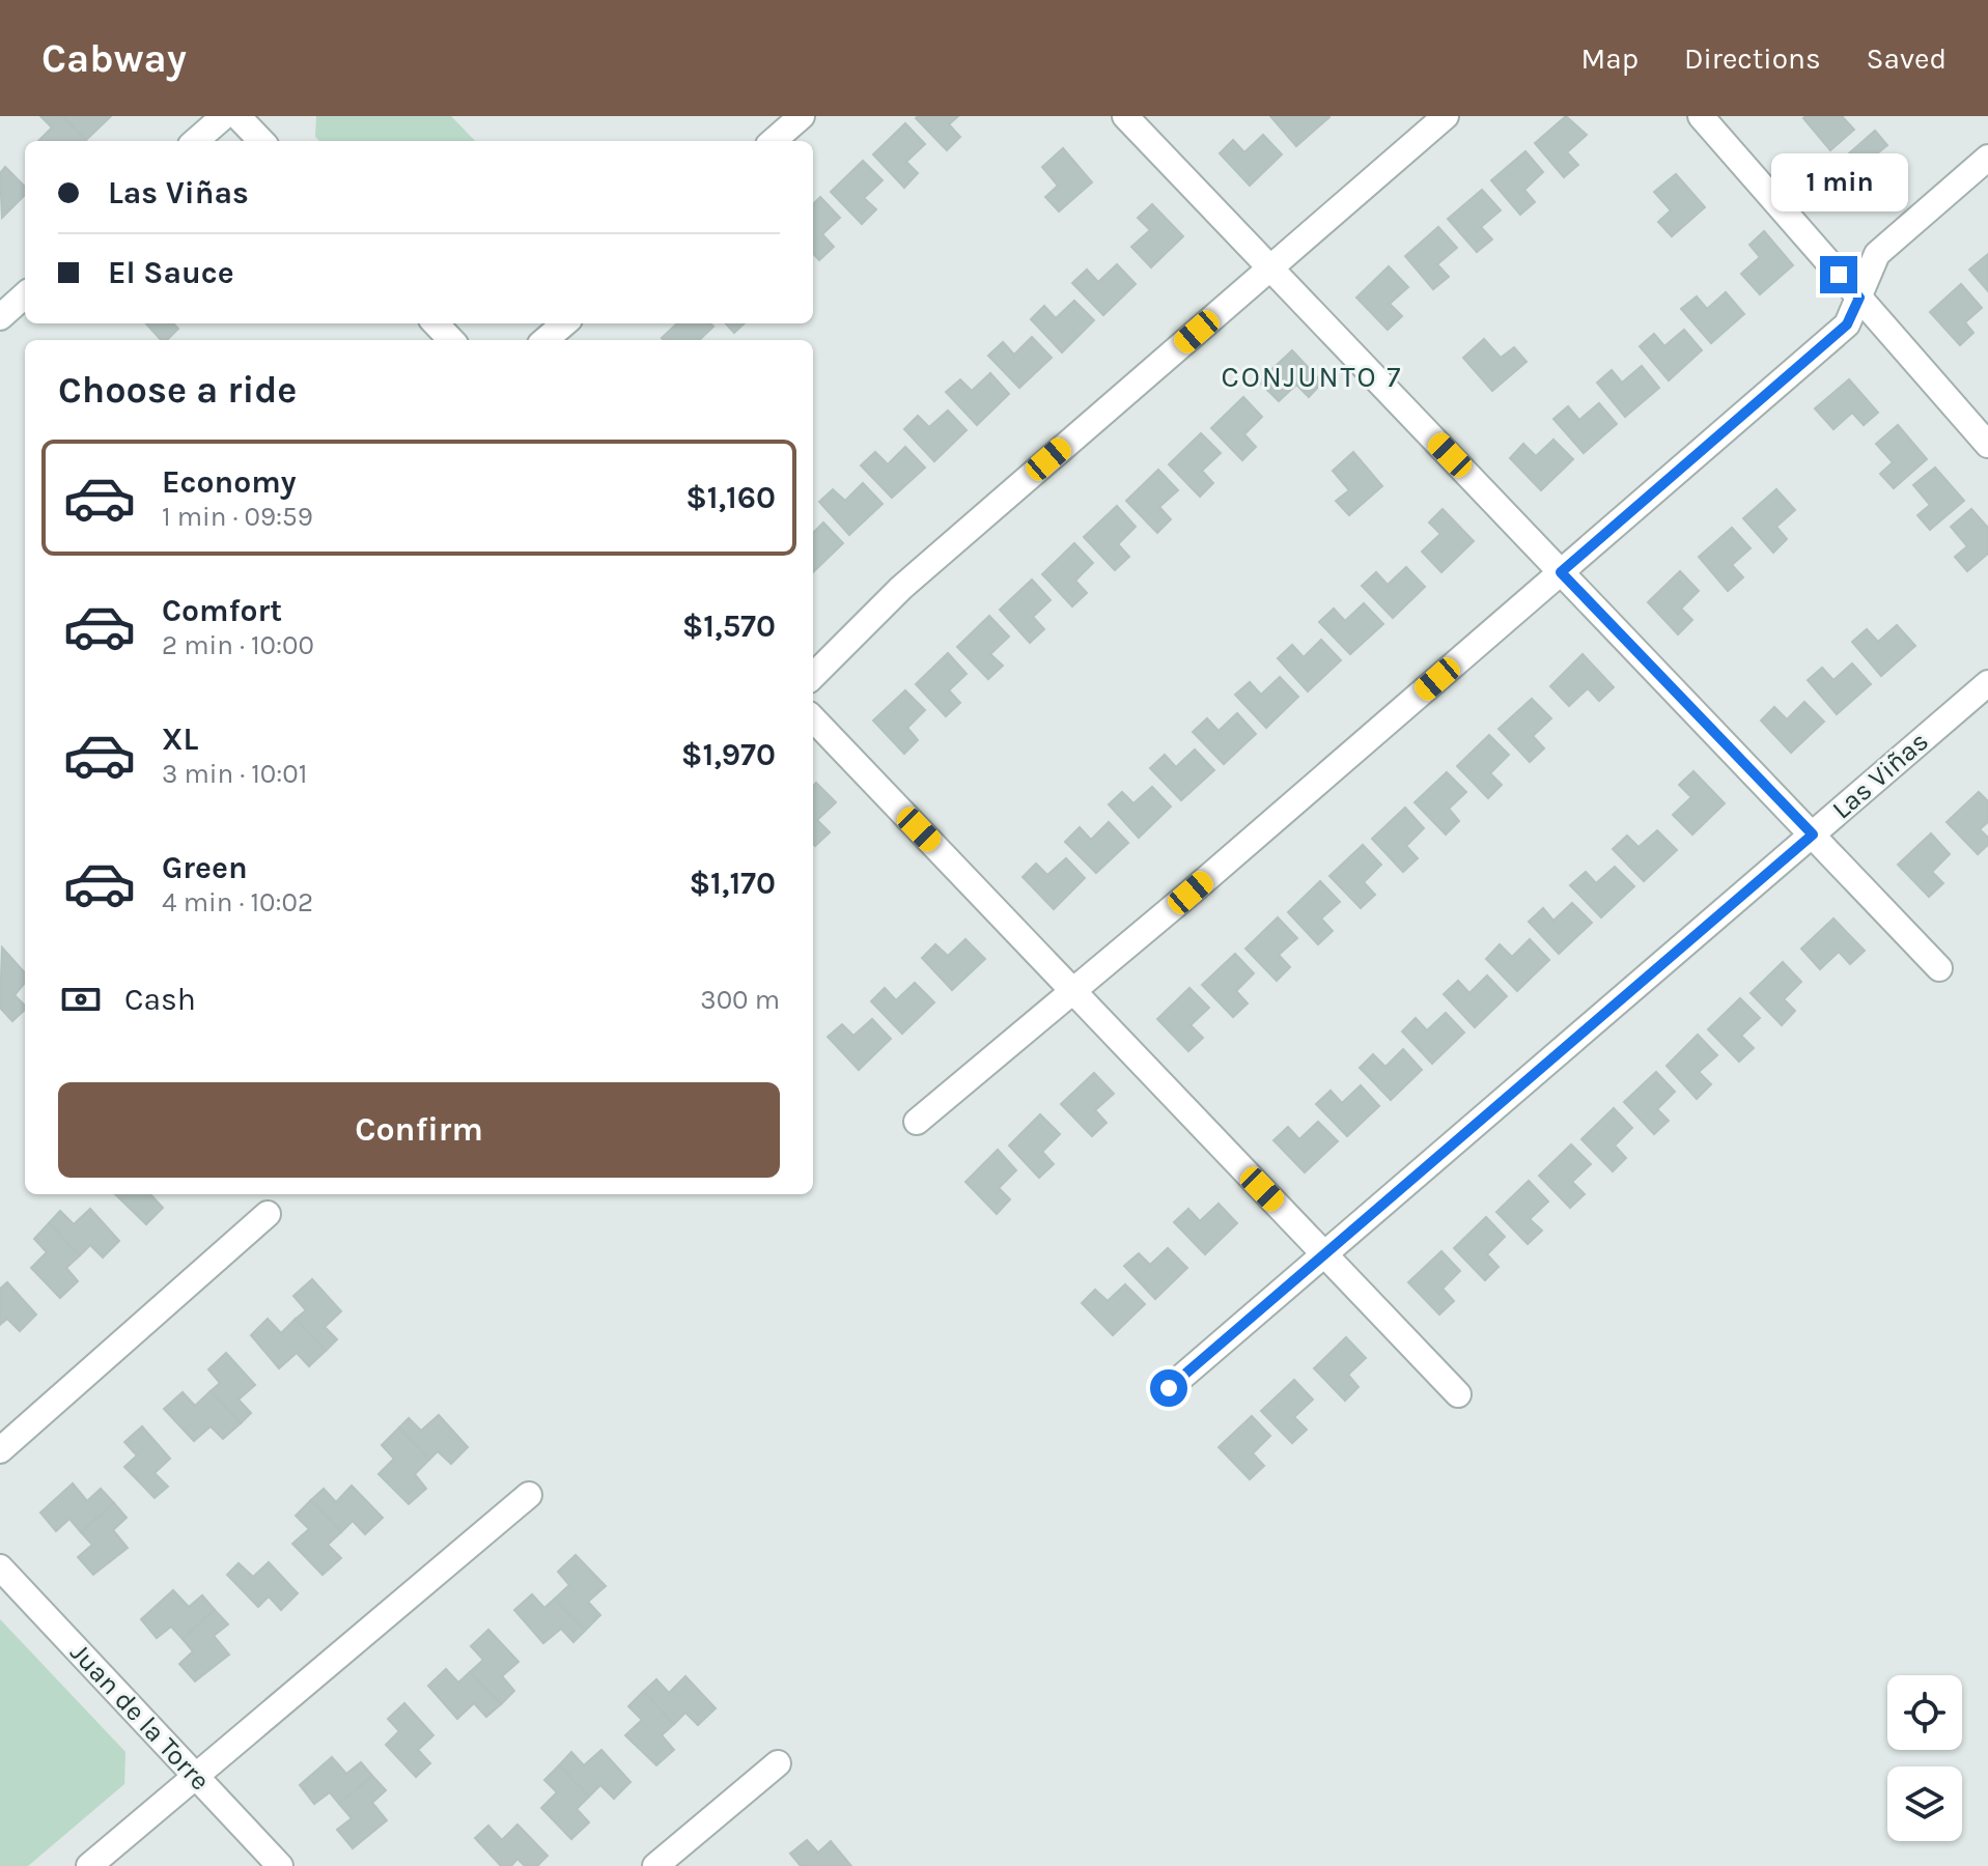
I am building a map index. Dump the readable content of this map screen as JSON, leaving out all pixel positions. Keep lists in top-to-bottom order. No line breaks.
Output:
{"streets":{"street":["Las Viñas","Juan de la Torre"]},"districts":["CONJUNTO 7"],"page":{"header":"Cabway","nav":["Map","Directions","Saved"],"banner":["Las Viñas","El Sauce"],"bubble":"1 min","heading":"Choose a ride","list":[{"name":"Economy","note":"1 min · 09:59","value":"$1,160"},{"name":"Comfort","note":"2 min · 10:00","value":"$1,570"},{"name":"XL","note":"3 min · 10:01","value":"$1,970"},{"name":"Green","note":"4 min · 10:02","value":"$1,170"}],"pay":["Cash","300 m"],"buttons":"Confirm"}}
